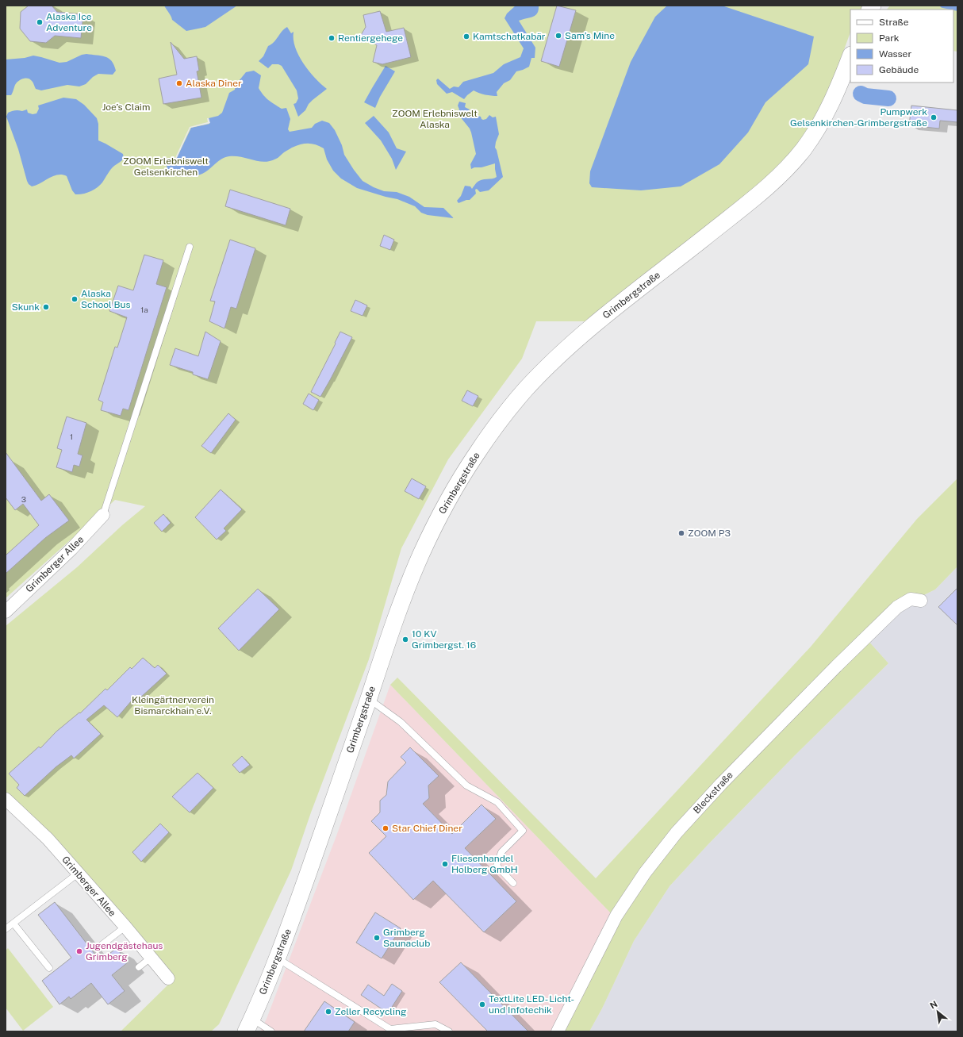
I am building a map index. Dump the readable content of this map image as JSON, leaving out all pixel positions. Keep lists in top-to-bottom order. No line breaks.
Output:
{"streets":{"street":["Grimbergstraße","Grimberger Allee","Bleckstraße"]},"parks":["Joe’s Claim","ZOOM Erlebniswelt Alaska","ZOOM Erlebniswelt Gelsenkirchen","Kleingärtnerverein Bismarckhain e.V."],"places":["Alaska Ice Adventure","Sam’s Mine","Kamtschatkabär","Rentiergehege","Alaska Diner","Pumpwerk Gelsenkirchen-Grimbergstraße","Alaska School Bus","Skunk","ZOOM P3","10 KV Grimbergst. 16","Star Chief Diner","Fliesenhandel Holberg GmbH","Grimberg Saunaclub","Jugendgästehaus Grimberg","TextLite LED- Licht- und Infotechik","Zeller Recycling"],"house_numbers":["1a","1","3"],"legend":["Straße","Park","Wasser","Gebäude"],"north":"top left"}
